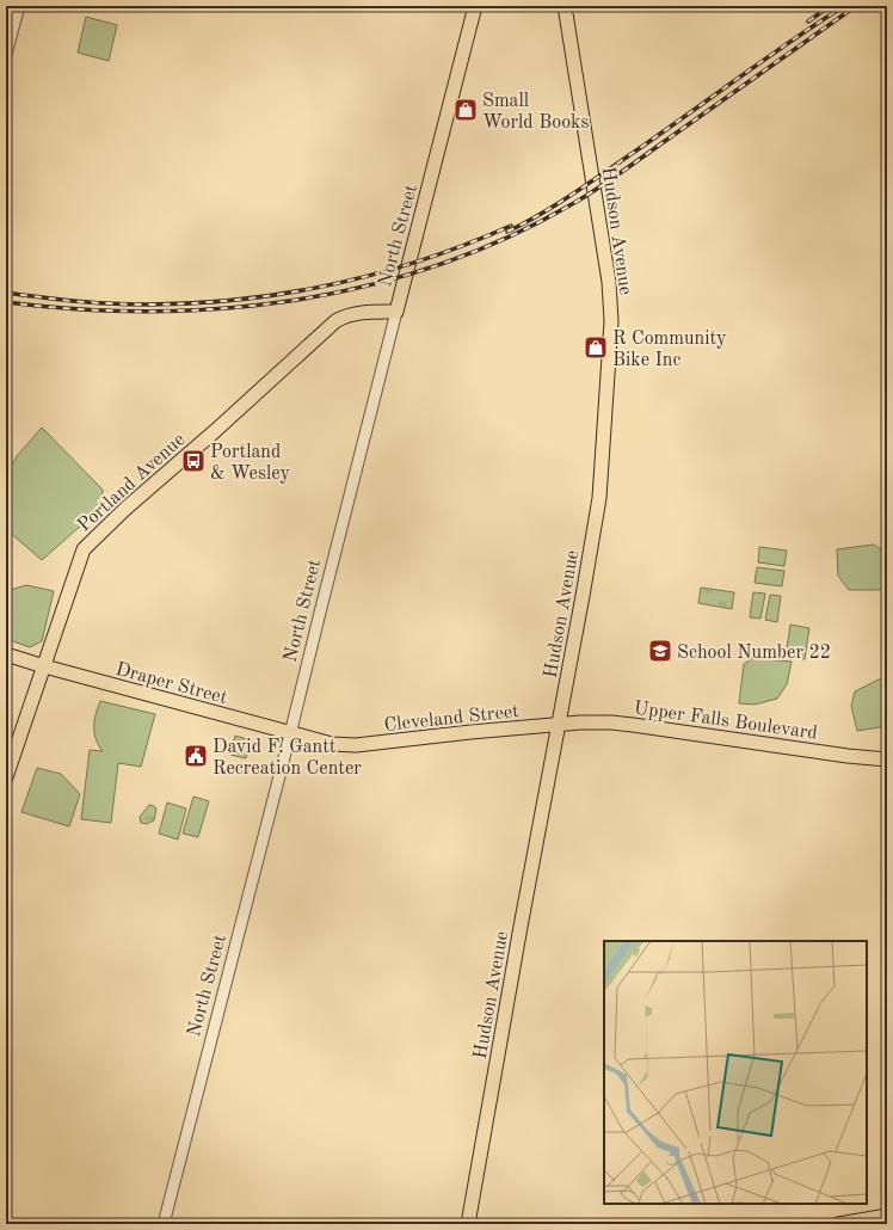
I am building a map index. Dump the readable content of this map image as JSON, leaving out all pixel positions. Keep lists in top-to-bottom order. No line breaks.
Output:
{"streets":{"main road":["Hudson Avenue","North Street","Portland Avenue","Draper Street","Cleveland Street","Upper Falls Boulevard"]},"crossings":[["Hudson Avenue","Cleveland Street"],["Hudson Avenue","Upper Falls Boulevard"],["North Street","Portland Avenue"],["North Street","Draper Street"],["North Street","Cleveland Street"],["Portland Avenue","Draper Street"],["Draper Street","Cleveland Street"],["Cleveland Street","Upper Falls Boulevard"]],"places":{"shop":["Small World Books","R Community Bike Inc"],"bus stop":["Portland & Wesley"],"school or university":["School Number 22"],"public building":["David F. Gantt Recreation Center"]}}
